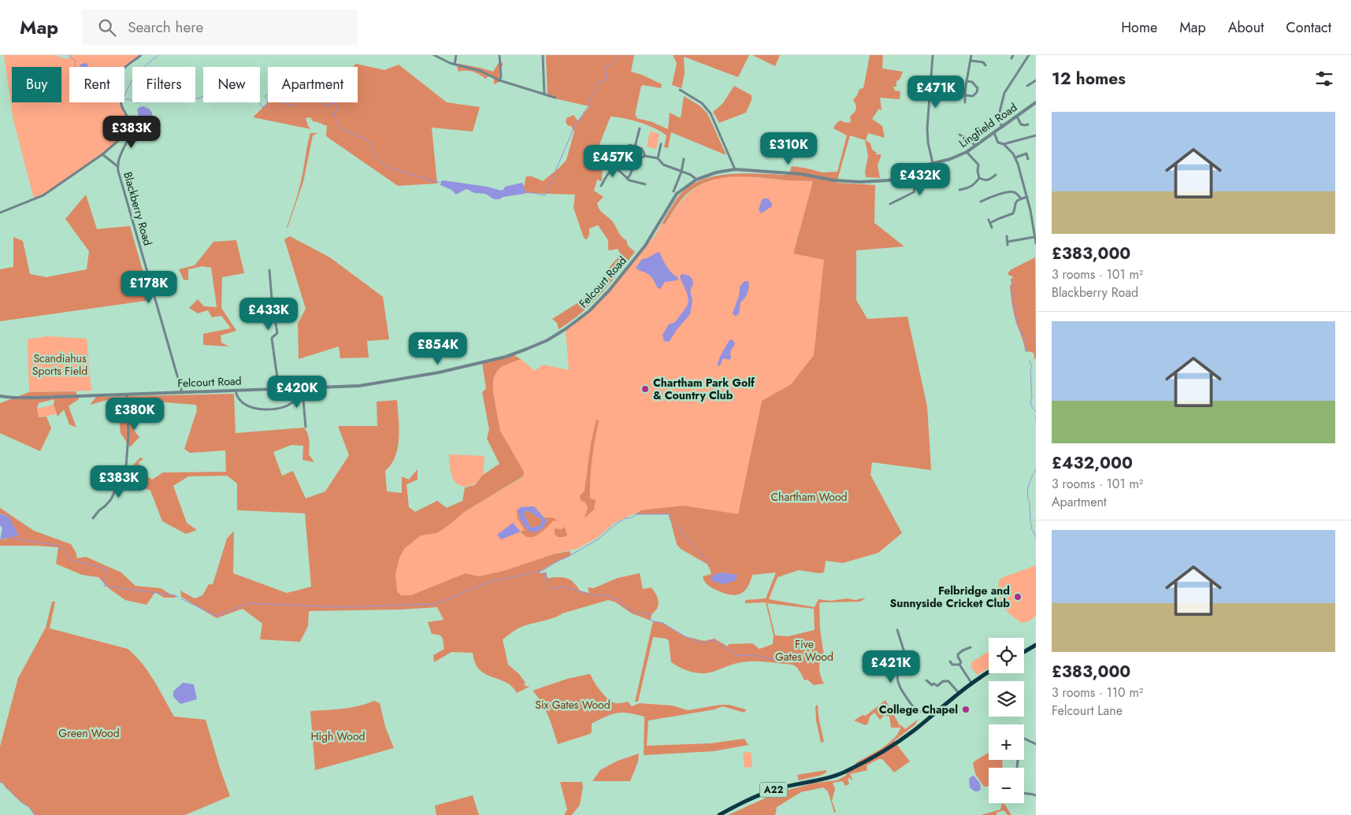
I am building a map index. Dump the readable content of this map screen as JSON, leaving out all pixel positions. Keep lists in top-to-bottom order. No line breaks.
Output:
{"streets":{"highway":["A22"],"street":["Lingfield Road","Blackberry Road","Felcourt Road"]},"crossings":[["Lingfield Road","Felcourt Road"],["Blackberry Road","Felcourt Road"]],"parks":["Scandiahus Sports Field","Chartham Wood","Five Gates Wood","Six Gates Wood","Green Wood","High Wood"],"places":["Chartham Park Golf & Country Club","Felbridge and Sunnyside Cricket Club","College Chapel"],"page":{"header":"Map","search":"Search here","nav":["Home","Map","About","Contact"],"heading":"12 homes","chip":["Buy","Rent","Filters","New","Apartment"],"price":["£471K","£383K","£310K","£457K","£432K","£178K","£433K","£854K","£420K","£380K","£383K","£421K"],"list":[{"name":"£383,000","note":"3 rooms · 101 m² · Blackberry Road"},{"name":"£432,000","note":"3 rooms · 101 m² · Apartment"},{"name":"£383,000","note":"3 rooms · 110 m² · Felcourt Lane"}],"map_buttons":["+","−"]}}
